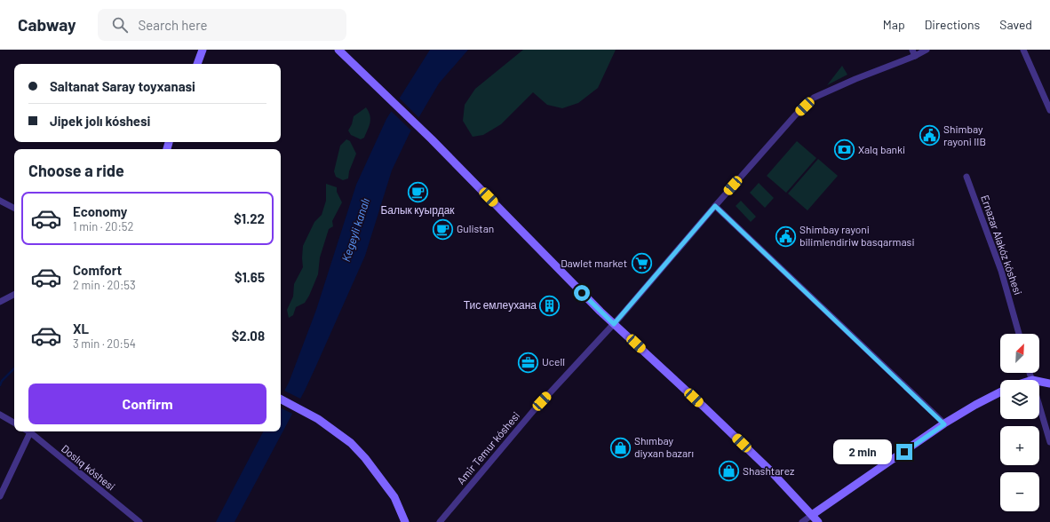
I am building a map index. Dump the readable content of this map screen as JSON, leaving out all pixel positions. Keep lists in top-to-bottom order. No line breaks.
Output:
{"streets":{"street":["Ernazar Alakóz kóshesi","Amir Temur kóshesi","Doslıq kóshesi"]},"water":["Kegeyli kanalı"],"places":{"public building":["Shimbay rayoni IIB","Shimbay rayoni bilimlendiriw basqarmasi"],"bank":["Xalq banki"],"cafe":["Балык куырдак","Gulistan"],"supermarket":["Dawlet market"],"building":["Тис емлеухана"],"office":["Ucell"],"shop":["Shımbay diyxan bazarı","Shashtarez"]},"north":"top right","page":{"header":"Cabway","search":"Search here","nav":["Map","Directions","Saved"],"banner":["Saltanat Saray toyxanasi","Jipek jolı kóshesi"],"heading":"Choose a ride","list":[{"name":"Economy","note":"1 min · 20:52","value":"$1.22"},{"name":"Comfort","note":"2 min · 20:53","value":"$1.65"},{"name":"XL","note":"3 min · 20:54","value":"$2.08"}],"map_buttons":["+","−"],"buttons":"Confirm","bubble":"2 min"}}
